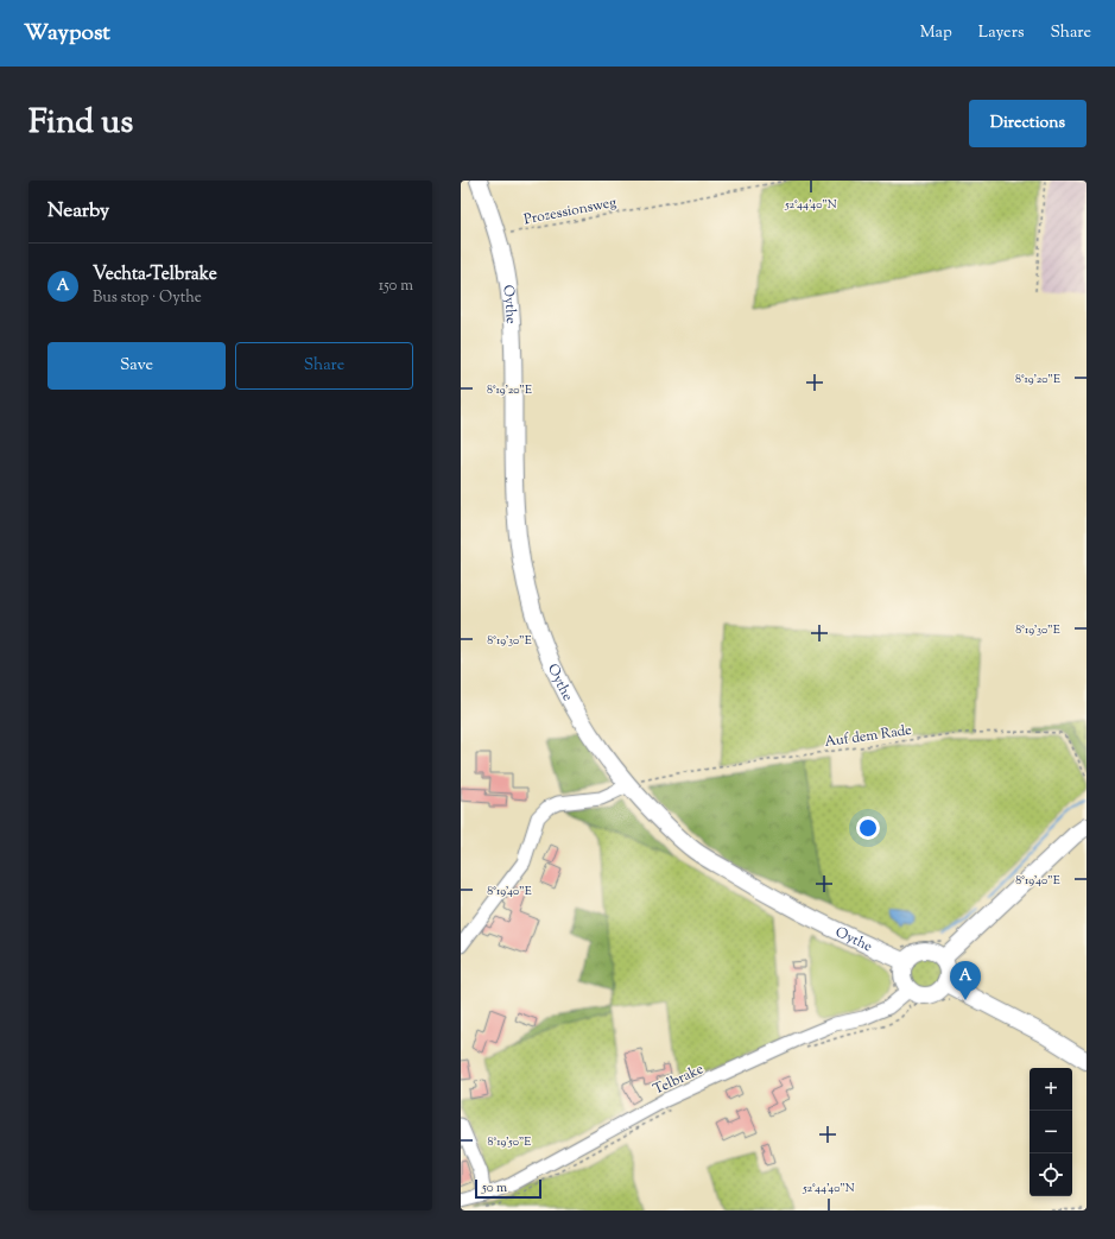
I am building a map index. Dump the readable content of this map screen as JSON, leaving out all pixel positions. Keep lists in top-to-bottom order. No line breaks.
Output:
{"streets":{"main road":["Oythe"],"street":["Telbrake"],"path":["Prozessionsweg","Auf dem Rade"]},"crossings":[["Prozessionsweg","Oythe"],["Oythe","Auf dem Rade"],["Oythe","Telbrake"]],"scale_bar":"50 m","page":{"header":"Waypost","nav":["Map","Layers","Share"],"title":"Find us","buttons":["Directions",["Save","Share"]],"heading":"Nearby","list":[{"mark":"A","name":"Vechta-Telbrake","note":"Bus stop · Oythe","value":"150 m"}],"pins":"A","map_buttons":["+","−"],"scale":"50 m"},"coordinates":["52°44'40\"N","8°19'20\"E","8°19'30\"E","8°19'40\"E","8°19'50\"E"]}
